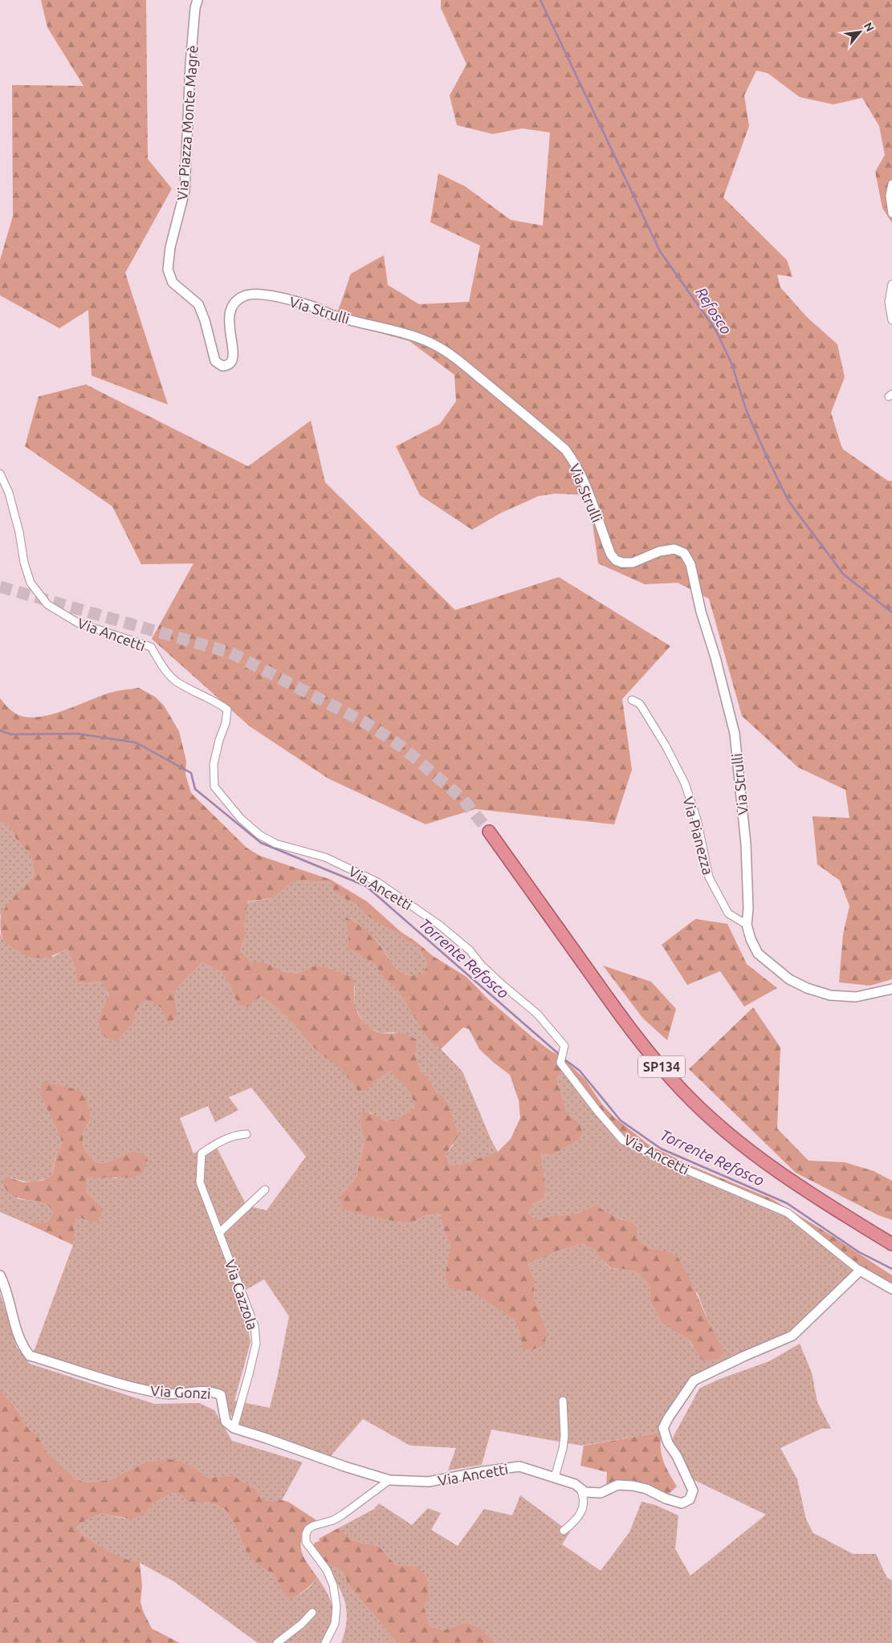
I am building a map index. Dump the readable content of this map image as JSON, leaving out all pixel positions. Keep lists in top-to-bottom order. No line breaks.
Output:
{"streets":{"highway":["SP134"],"street":["Via Piazza Monte Magrè","Via Strulli","Via Ancetti","Via Pianezza","Via Cazzola","Via Gonzi"]},"crossings":[["Via Piazza Monte Magrè","Via Strulli"],["Via Strulli","Via Pianezza"],["Via Cazzola","Via Gonzi"]],"water":["Refosco","Torrente Refosco"],"north":"top right"}
